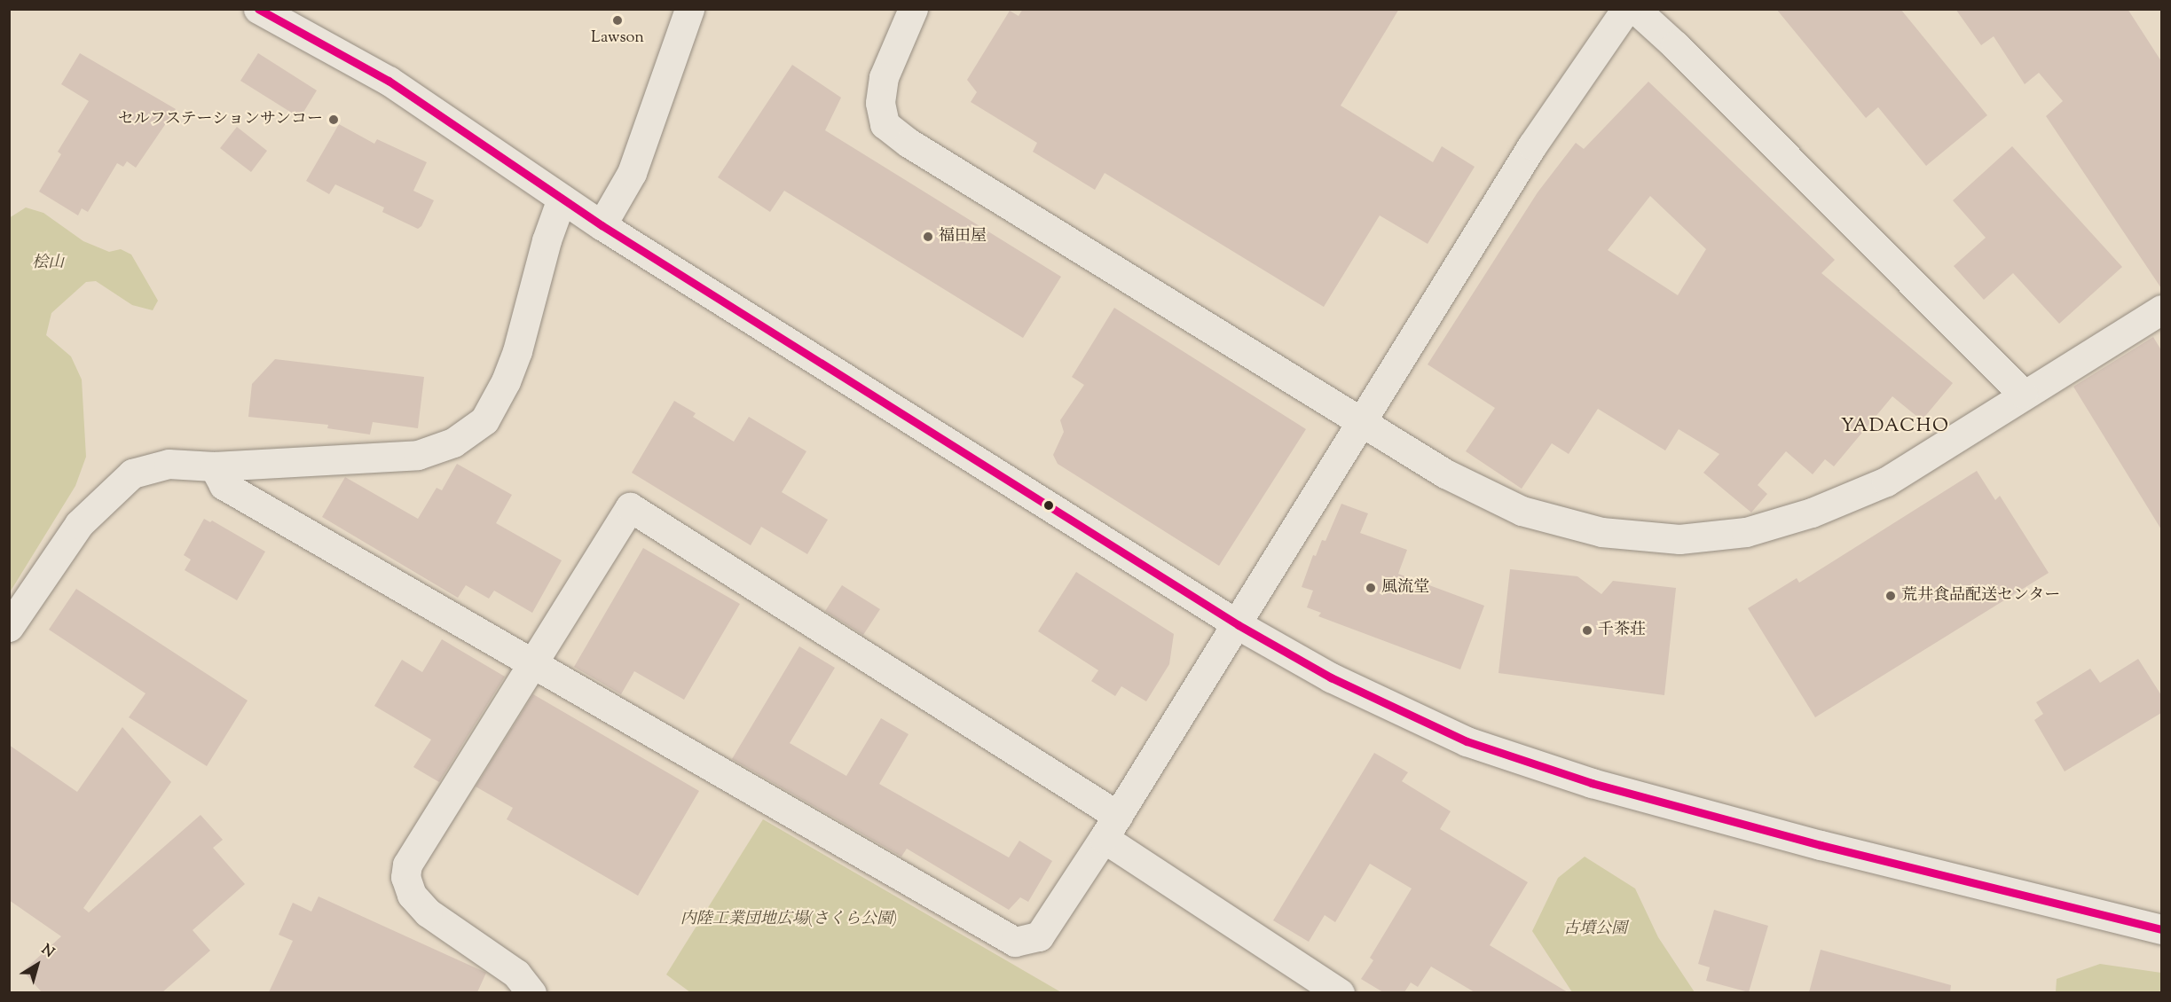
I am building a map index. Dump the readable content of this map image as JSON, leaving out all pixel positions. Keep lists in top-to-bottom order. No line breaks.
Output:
{"districts":["YADACHO"],"parks":["桧山","内陸工業団地広場(さくら公園)","古墳公園"],"places":["Lawson","セルフステーションサンコー","福田屋","風流堂","荒井食品配送センター","千茶荘"],"north":"top right"}
